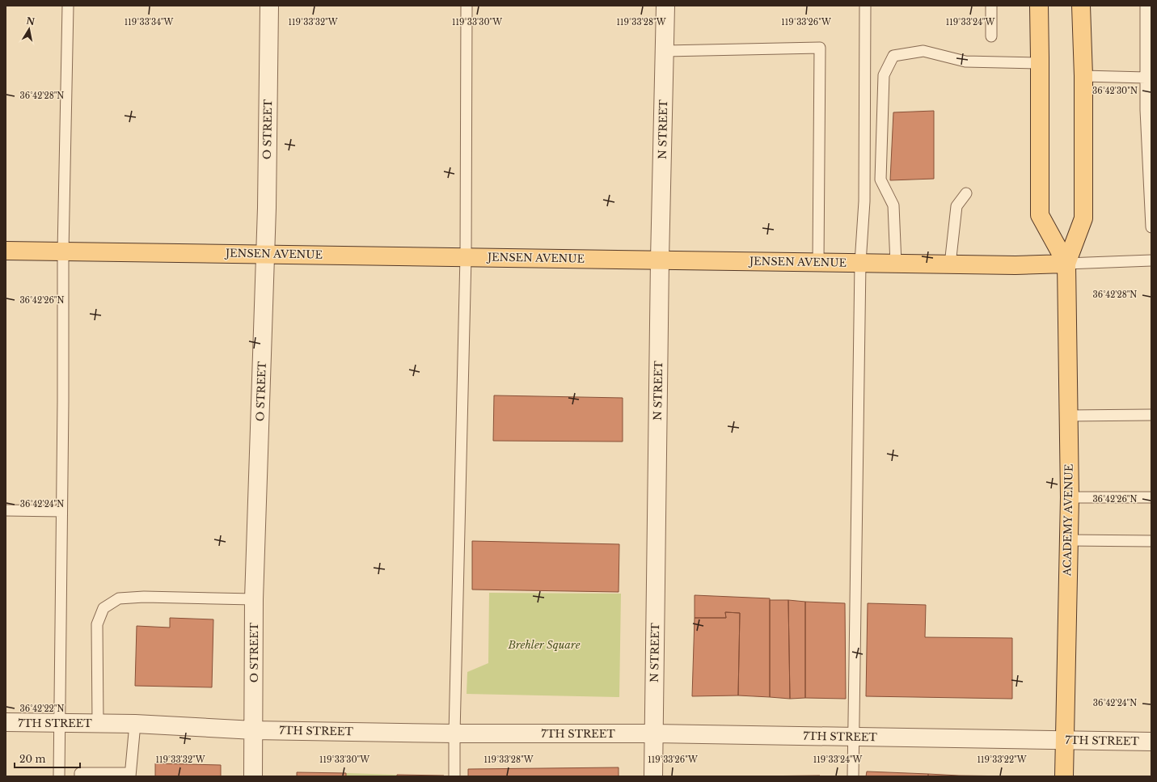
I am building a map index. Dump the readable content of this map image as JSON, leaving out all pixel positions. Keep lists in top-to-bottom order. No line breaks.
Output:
{"streets":{"main road":["JENSEN AVENUE","ACADEMY AVENUE"],"street":["O STREET","N STREET","7TH STREET"]},"crossings":[["O STREET","JENSEN AVENUE"],["O STREET","7TH STREET"],["N STREET","JENSEN AVENUE"],["N STREET","7TH STREET"],["JENSEN AVENUE","ACADEMY AVENUE"],["ACADEMY AVENUE","7TH STREET"]],"parks":["Brehler Square"],"scale_bar":"20 m","north":"top","coordinates":["119°33'34\"W","119°33'32\"W","119°33'30\"W","119°33'28\"W","119°33'26\"W","119°33'24\"W","36°42'30\"N","36°42'28\"N","36°42'26\"N","36°42'24\"N","36°42'22\"N","119°33'22\"W"]}
